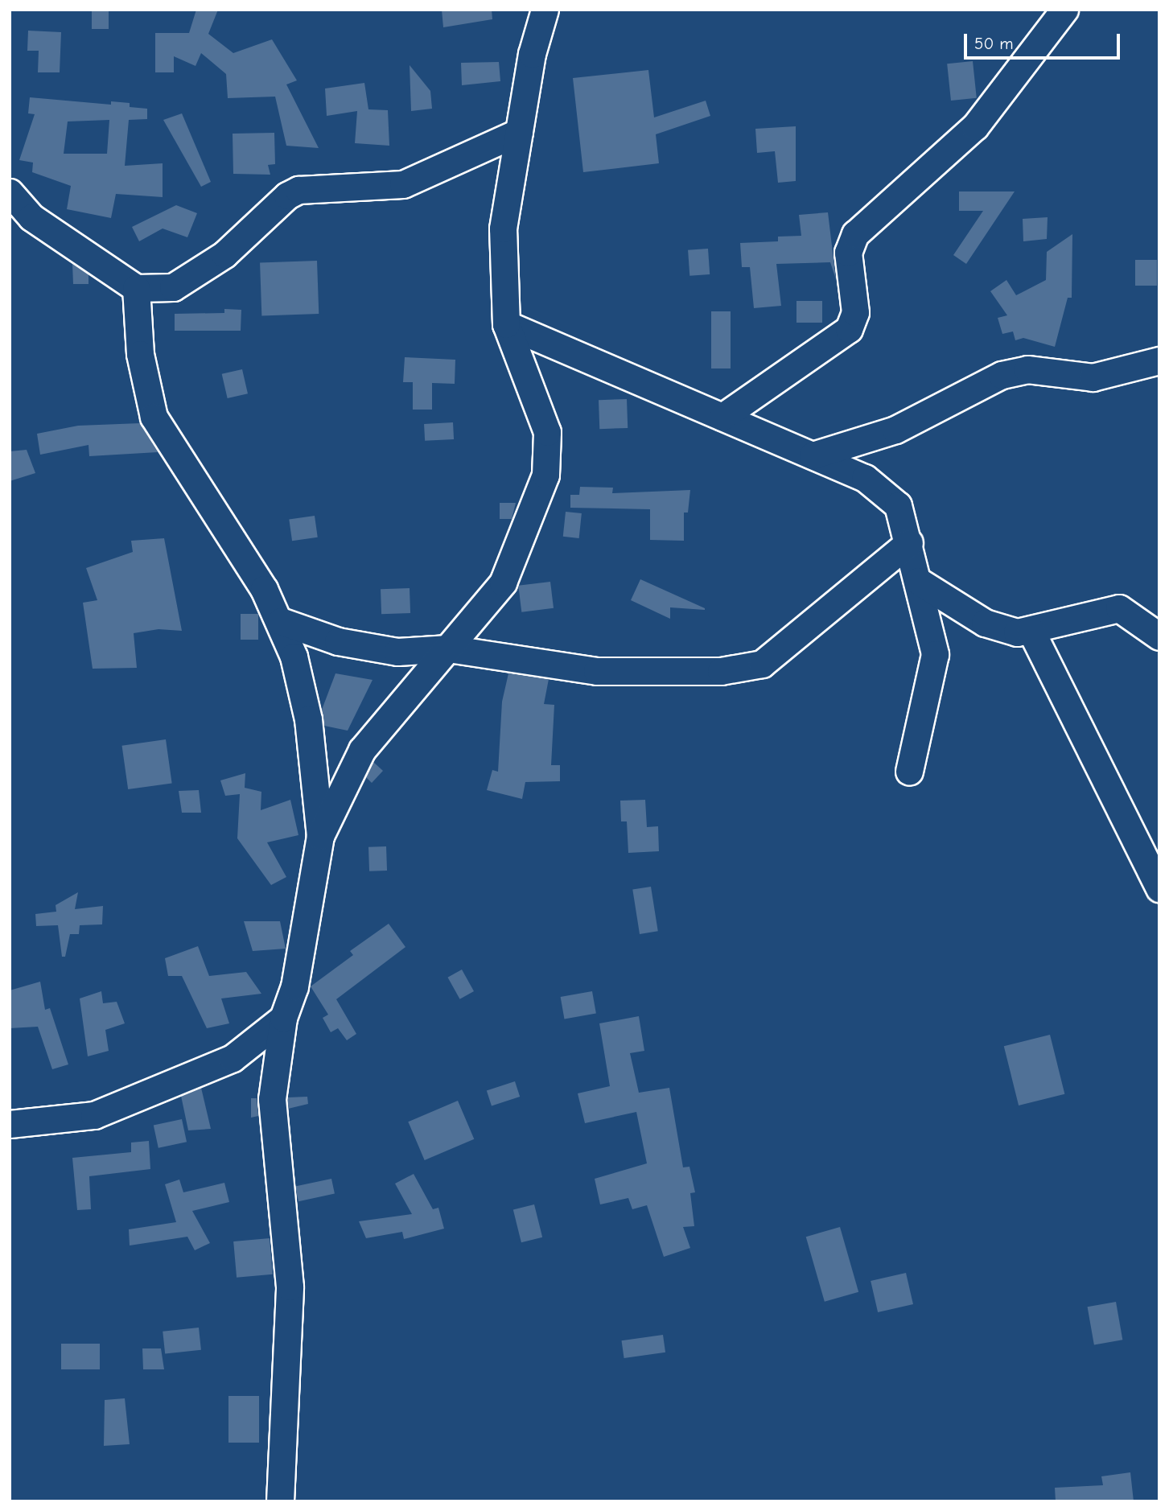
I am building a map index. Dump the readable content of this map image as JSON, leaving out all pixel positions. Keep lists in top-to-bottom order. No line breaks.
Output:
{"scale_bar":"50 m"}
